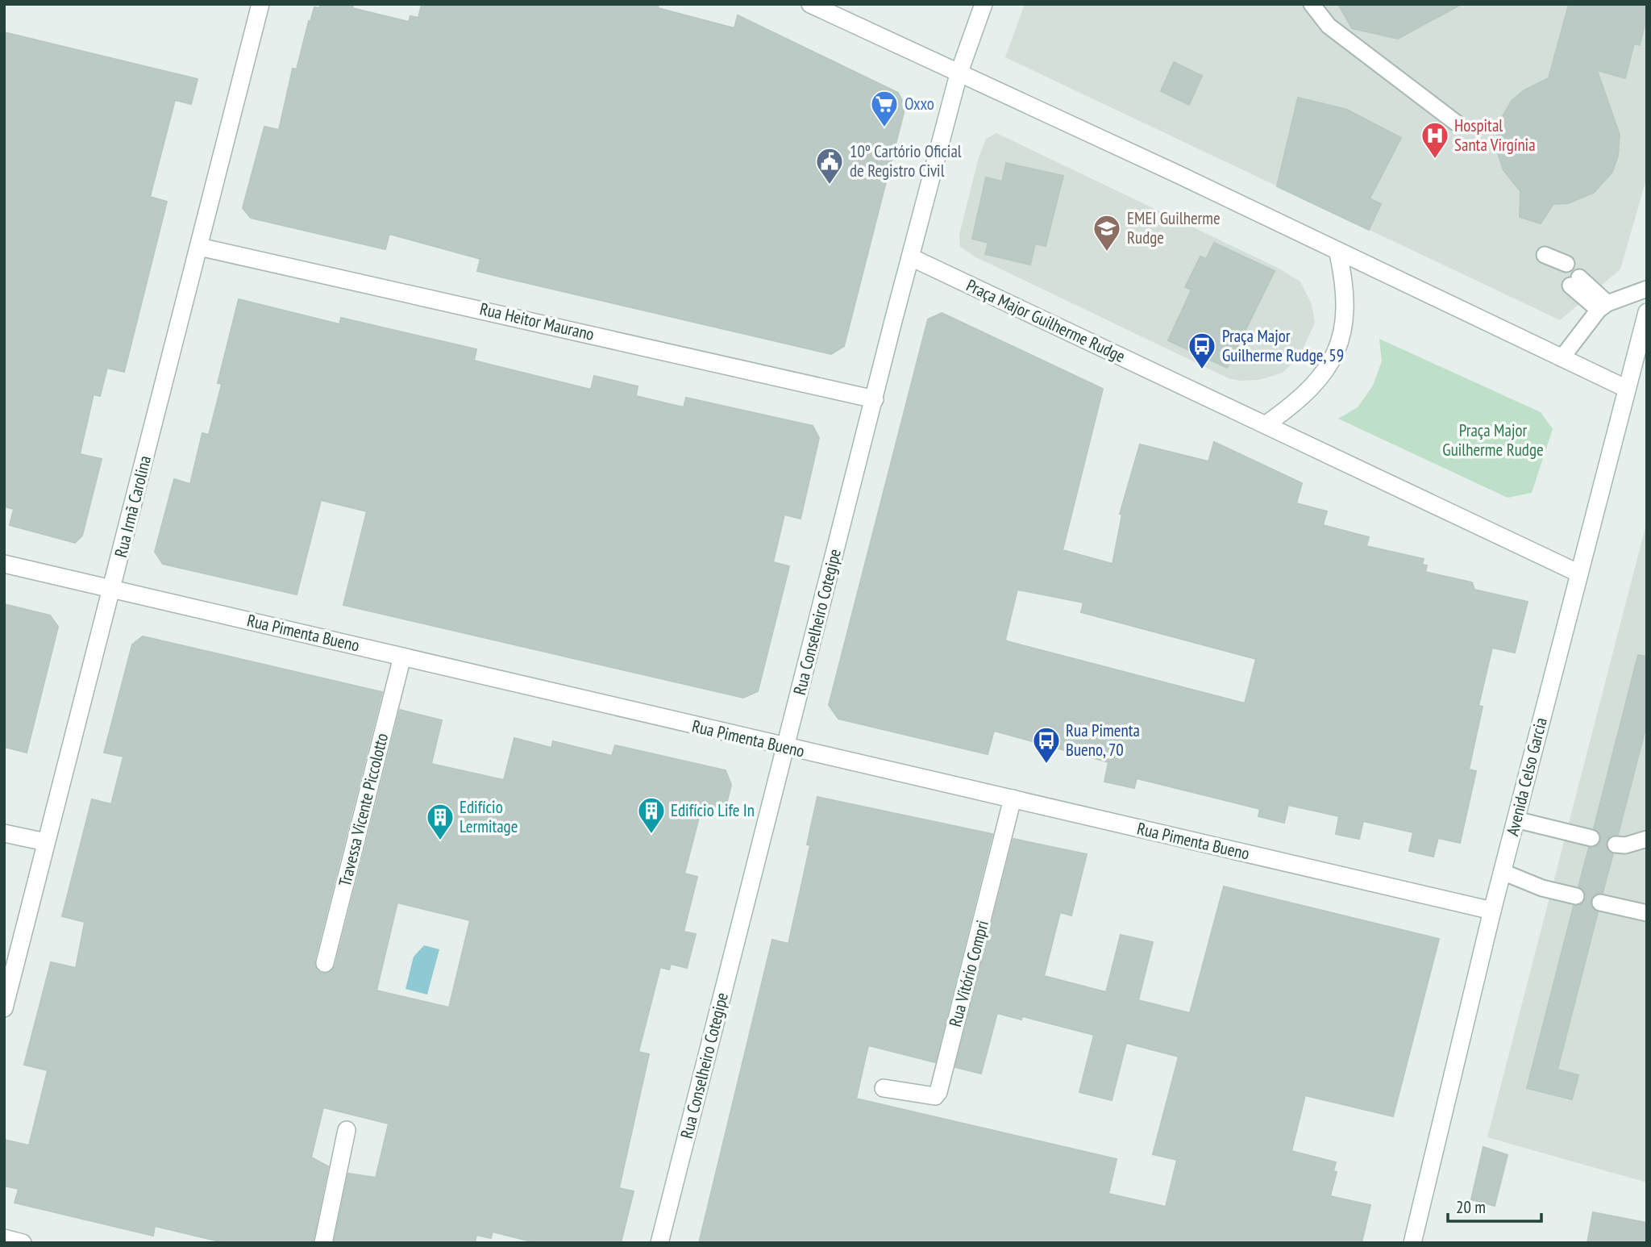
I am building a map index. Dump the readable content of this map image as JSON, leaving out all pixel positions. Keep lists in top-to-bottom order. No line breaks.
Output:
{"streets":{"street":["Praça Major Guilherme Rudge","Rua Heitor Maurano","Rua Irmã Carolina","Rua Conselheiro Cotegipe","Rua Pimenta Bueno","Avenida Celso Garcia","Travessa Vicente Piccolotto","Rua Vitório Compri"]},"crossings":[["Praça Major Guilherme Rudge","Rua Conselheiro Cotegipe"],["Praça Major Guilherme Rudge","Avenida Celso Garcia"],["Rua Heitor Maurano","Rua Irmã Carolina"],["Rua Heitor Maurano","Rua Conselheiro Cotegipe"],["Rua Irmã Carolina","Rua Pimenta Bueno"],["Rua Conselheiro Cotegipe","Rua Pimenta Bueno"],["Rua Pimenta Bueno","Avenida Celso Garcia"],["Rua Pimenta Bueno","Travessa Vicente Piccolotto"],["Rua Pimenta Bueno","Rua Vitório Compri"]],"parks":["Praça Major Guilherme Rudge"],"places":{"supermarket":["Oxxo"],"hospital":["Hospital Santa Virgínia"],"public building":["10º Cartório Oficial de Registro Civil"],"school or university":["EMEI Guilherme Rudge"],"bus stop":["Praça Major Guilherme Rudge, 59","Rua Pimenta Bueno, 70"],"building":["Edifício Life In","Edifício Lermitage"]},"scale_bar":"20 m"}
